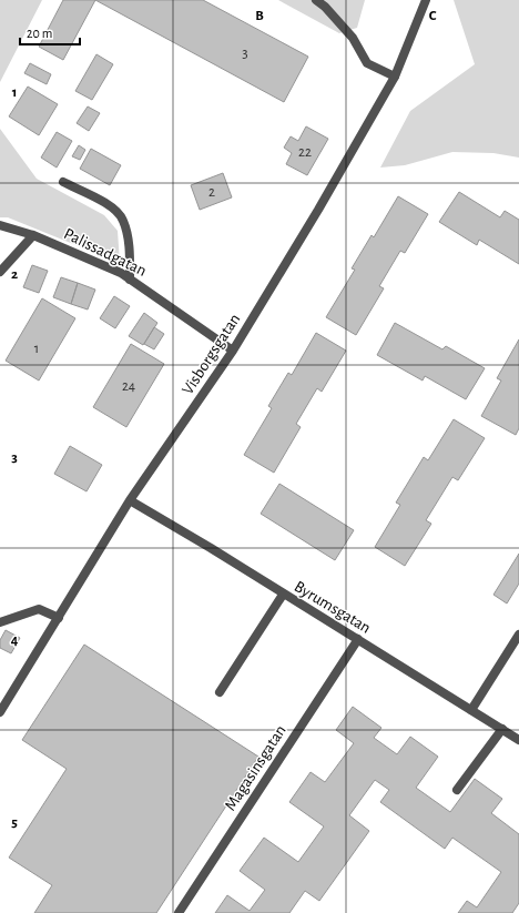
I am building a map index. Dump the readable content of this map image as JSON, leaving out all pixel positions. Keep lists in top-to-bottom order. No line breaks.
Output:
{"streets":{"street":["Palissadgatan","Visborgsgatan","Byrumsgatan","Magasinsgatan"]},"crossings":[["Palissadgatan","Visborgsgatan"],["Visborgsgatan","Byrumsgatan"],["Byrumsgatan","Magasinsgatan"]],"house_numbers":["3","22","2","1","24"],"scale_bar":"20 m","grid":{"columns":["B","C"],"rows":["1","2","3","4","5"]}}
